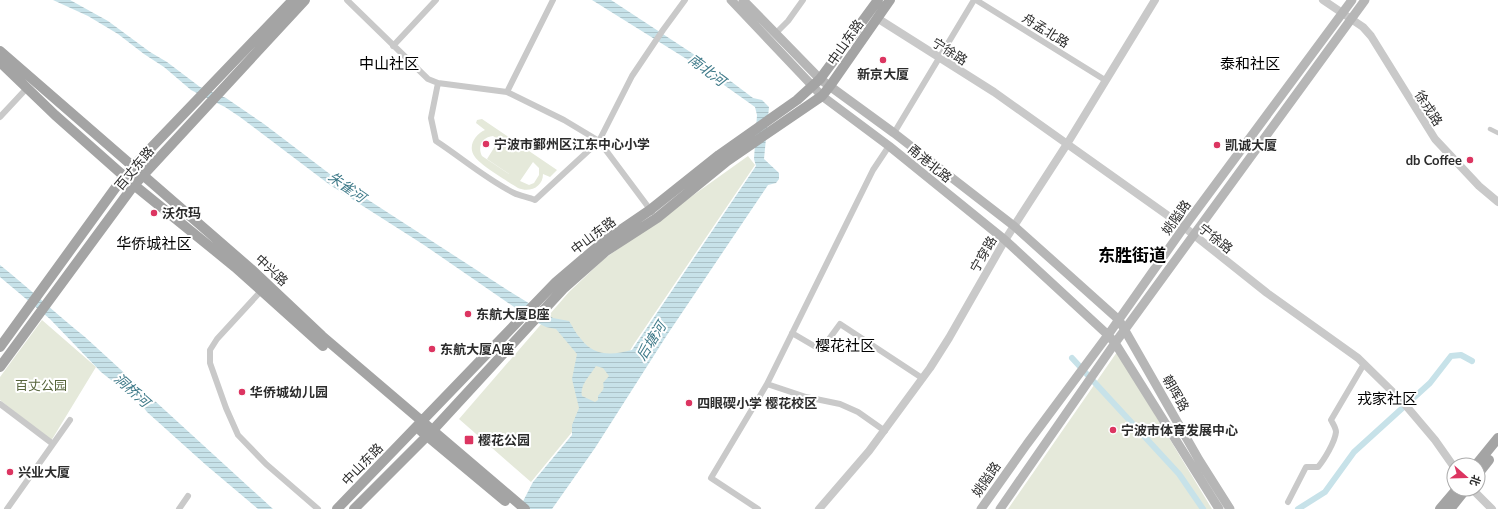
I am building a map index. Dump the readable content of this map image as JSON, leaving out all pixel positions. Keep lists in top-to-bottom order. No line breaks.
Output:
{"streets":{"main road":["中山东路","甬港北路","百丈东路","姚隘路","中兴路","朝晖路"],"street":["舟孟北路","宁徐路","徐戎路","宁穿路"]},"crossings":[["舟孟北路","宁穿路"],["中山东路","宁徐路"],["中山东路","甬港北路"],["中山东路","中兴路"],["宁徐路","姚隘路"],["宁徐路","宁穿路"],["徐戎路","姚隘路"],["甬港北路","姚隘路"],["甬港北路","宁穿路"],["甬港北路","朝晖路"],["百丈东路","中兴路"],["姚隘路","朝晖路"]],"districts":["中山社区","泰和社区","华侨城社区","东胜街道","樱花社区","戎家社区"],"water":["南北河","朱雀河","后塘河","洞桥河"],"parks":["百丈公园"],"places":{"other":["新京大厦","宁波市鄞州区江东中心小学","凯诚大厦","db Coffee","沃尔玛","东航大厦B座","东航大厦A座","华侨城幼儿园","四眼碶小学 樱花校区","宁波市体育发展中心","兴业大厦"],"transit":["樱花公园"]},"north":"right"}
